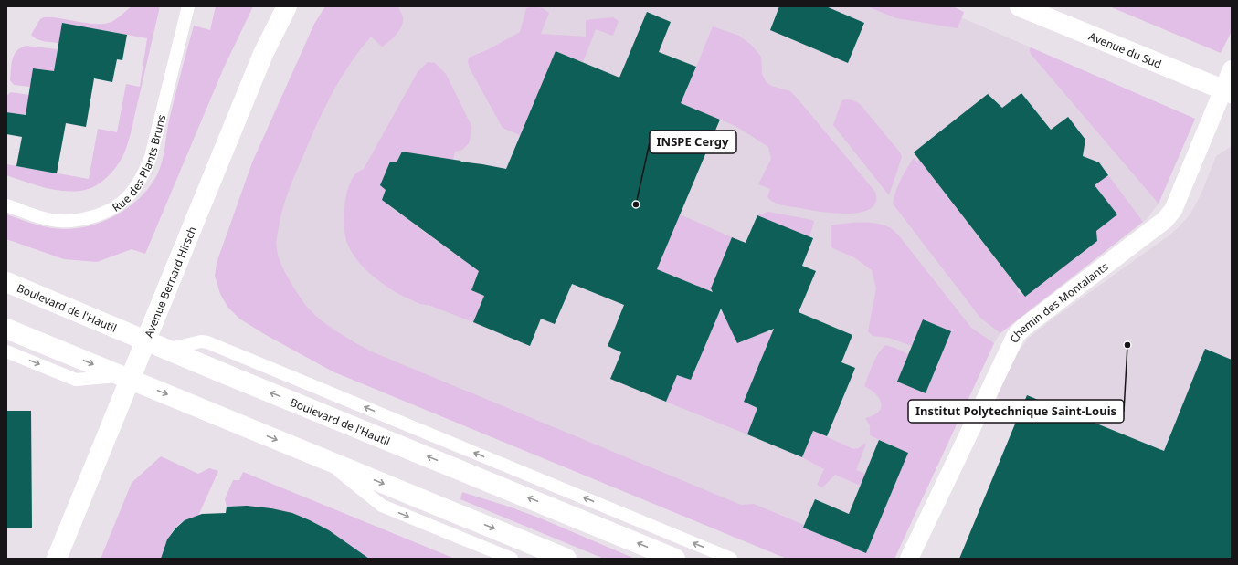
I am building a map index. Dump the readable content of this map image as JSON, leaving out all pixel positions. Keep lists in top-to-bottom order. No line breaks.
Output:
{"streets":{"main road":["Avenue du Sud","Avenue Bernard Hirsch","Boulevard de l'Hautil"],"street":["Chemin des Montalants"],"lane":["Rue des Plants Bruns"]},"crossings":[["Avenue Bernard Hirsch","Boulevard de l'Hautil"]],"places":["INSPE Cergy","Institut Polytechnique Saint-Louis"]}
